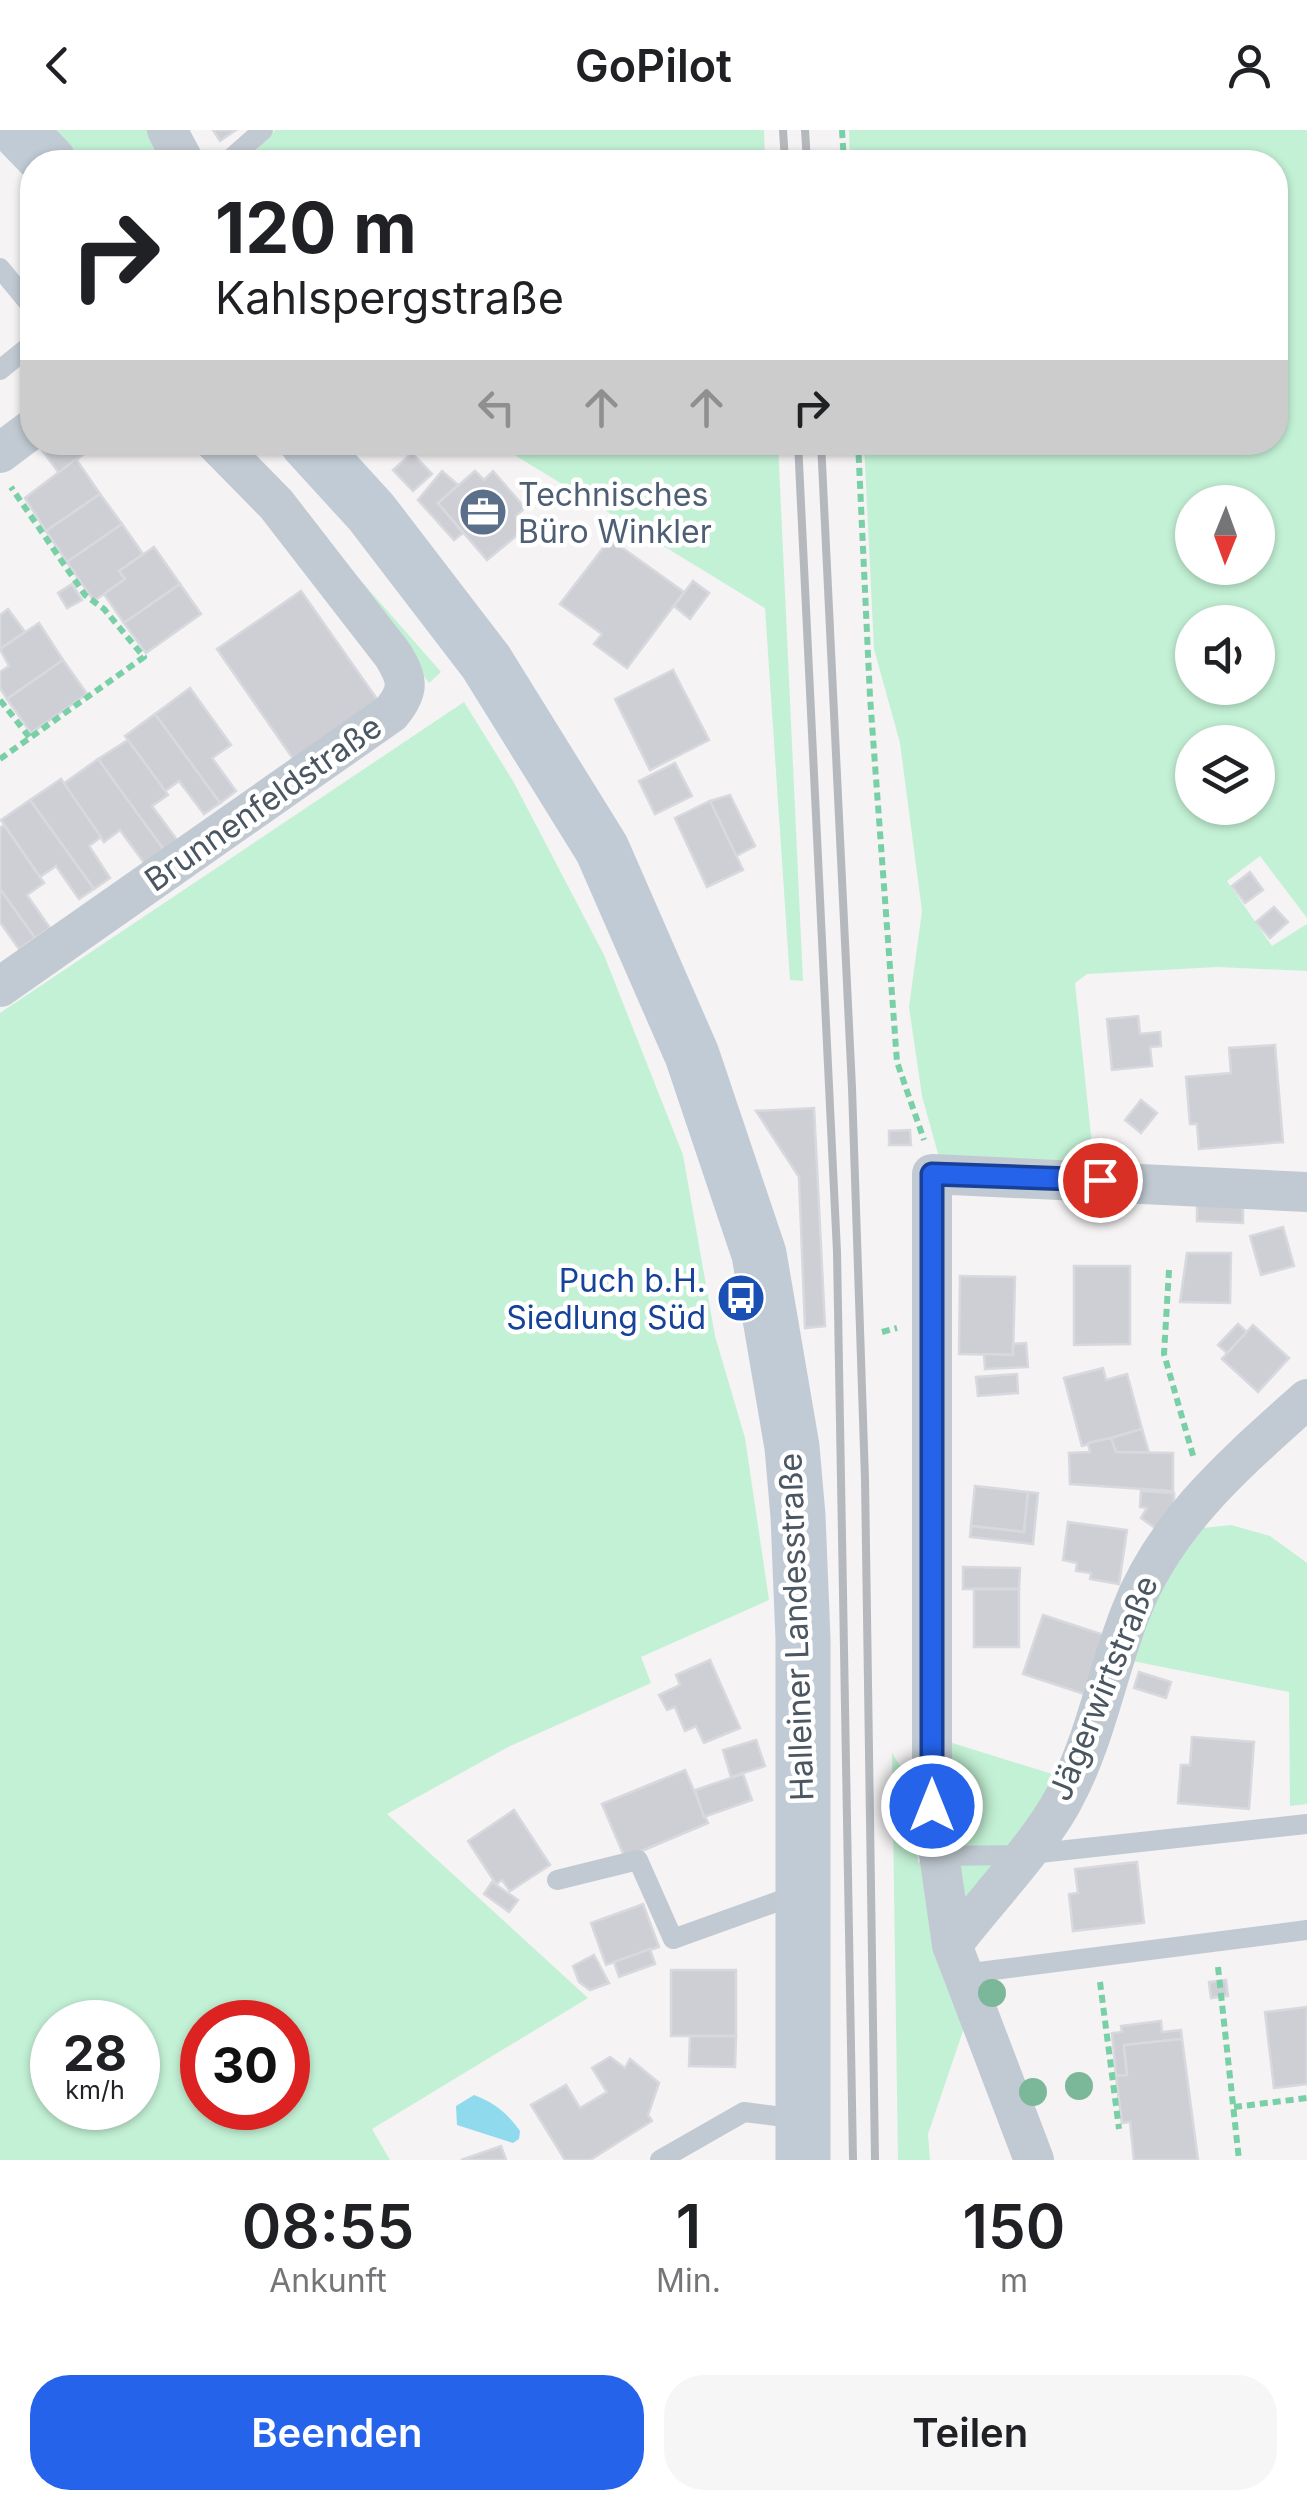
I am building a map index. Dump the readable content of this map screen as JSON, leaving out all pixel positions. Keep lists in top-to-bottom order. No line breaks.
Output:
{"streets":{"main road":["Halleiner Landesstraße"],"street":["Brunnenfeldstraße","Jägerwirtstraße"]},"places":{"office":["Technisches Büro Winkler"],"bus stop":["Puch b.H. Siedlung Süd"]},"north":"bottom","page":{"header":"GoPilot","turn":["120 m","Kahlspergstraße"],"speed":"28 km/h","limit":"30","eta":["08:55","Ankunft","1","Min.","150","m"],"buttons":["Beenden","Teilen"]}}
